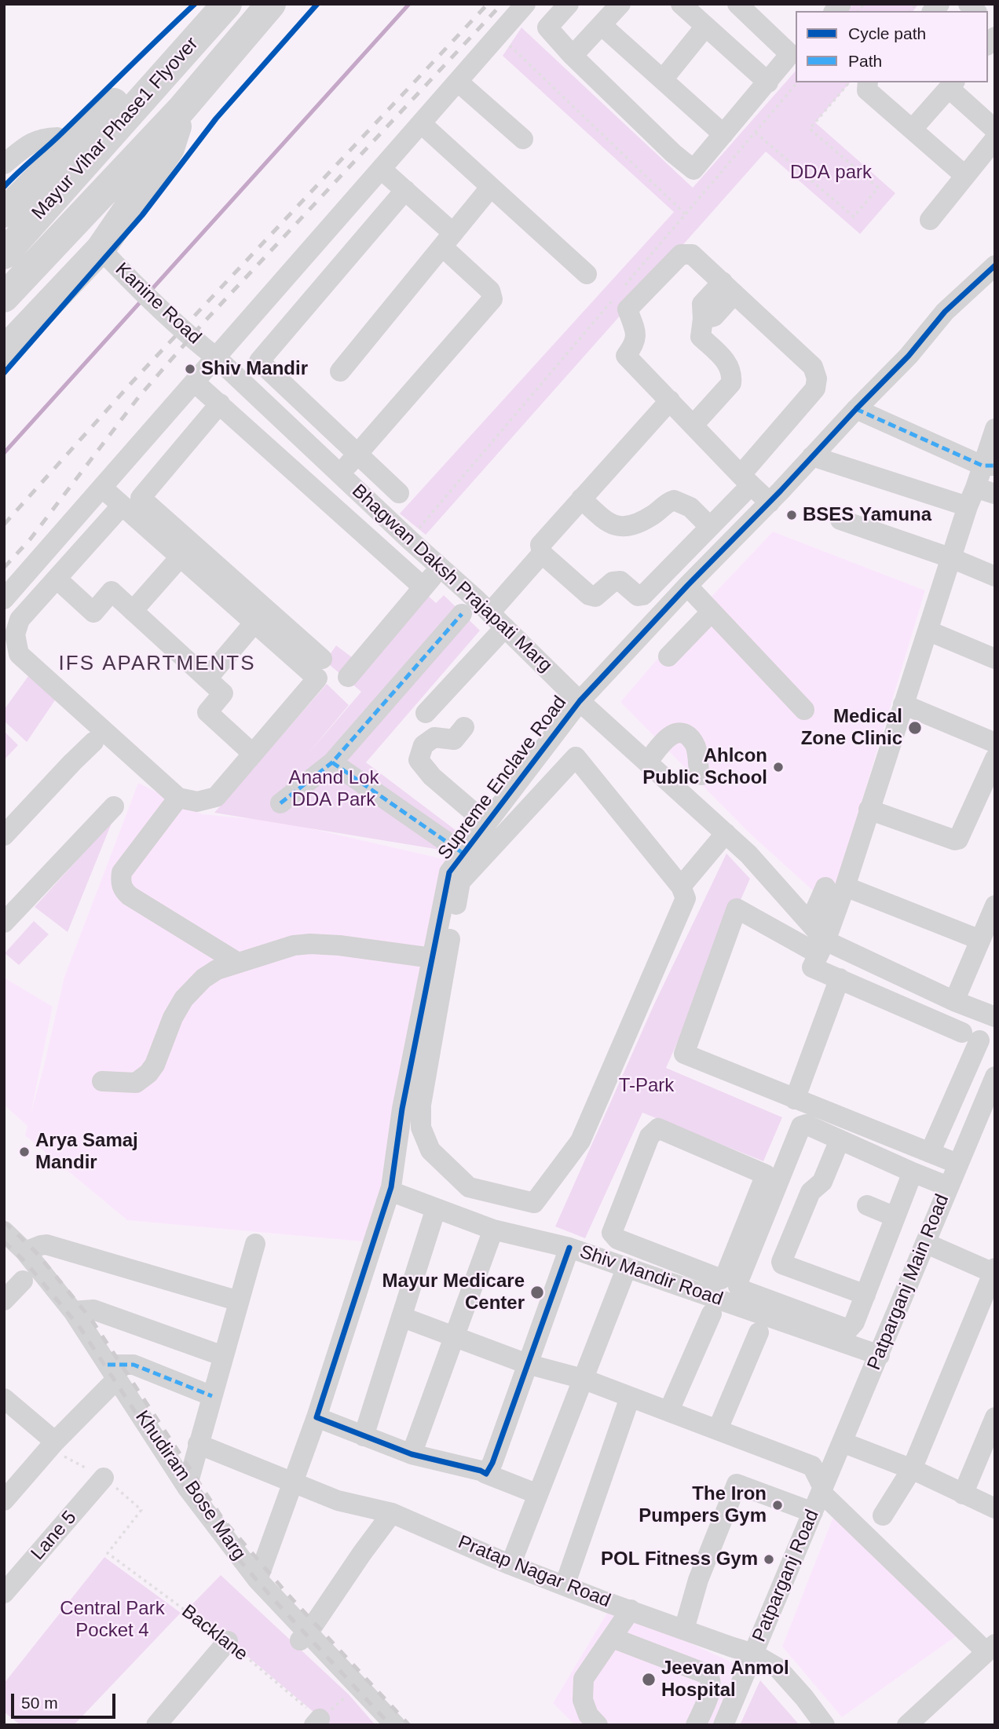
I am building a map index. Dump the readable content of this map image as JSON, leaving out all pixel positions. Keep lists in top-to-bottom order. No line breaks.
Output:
{"streets":{"highway":["Mayur Vihar Phase1 Flyover"],"street":["Kanine Road","Bhagwan Daksh Prajapati Marg","Supreme Enclave Road","Shiv Mandir Road","Patparganj Main Road","Khudiram Bose Marg","Lane 5","Pratap Nagar Road","Patparganj Road"],"path":["Backlane"]},"crossings":[["Kanine Road","Bhagwan Daksh Prajapati Marg"],["Bhagwan Daksh Prajapati Marg","Supreme Enclave Road"],["Supreme Enclave Road","Shiv Mandir Road"],["Supreme Enclave Road","Khudiram Bose Marg"],["Supreme Enclave Road","Pratap Nagar Road"],["Shiv Mandir Road","Patparganj Main Road"],["Patparganj Main Road","Patparganj Road"],["Lane 5","Backlane"],["Pratap Nagar Road","Patparganj Road"]],"districts":["IFS APARTMENTS"],"parks":["DDA park","Anand Lok DDA Park","T-Park","Central Park Pocket 4"],"places":["Shiv Mandir","BSES Yamuna","Medical Zone Clinic","Ahlcon Public School","Arya Samaj Mandir","Mayur Medicare Center","The Iron Pumpers Gym","POL Fitness Gym","Jeevan Anmol Hospital"],"legend":["Cycle path","Path"],"scale_bar":"50 m"}
